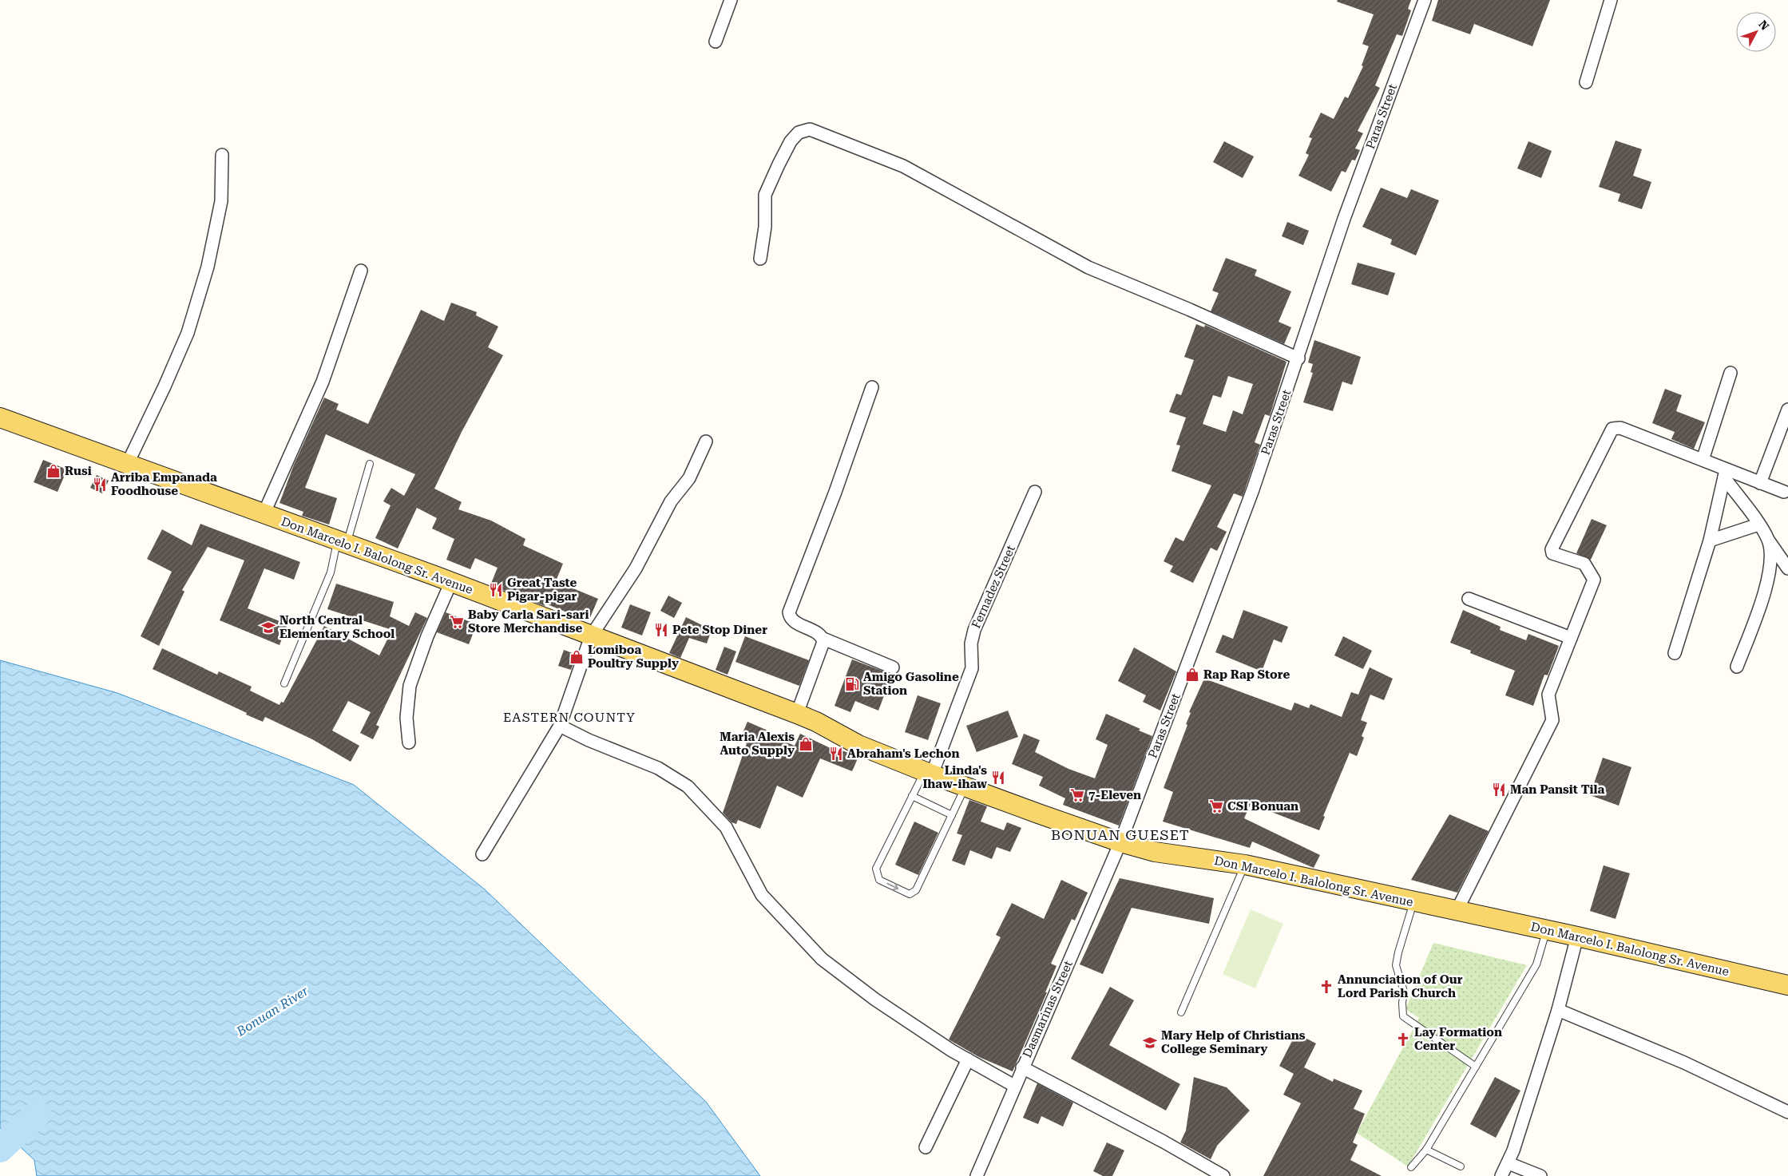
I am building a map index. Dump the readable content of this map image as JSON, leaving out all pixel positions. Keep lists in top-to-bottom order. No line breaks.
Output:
{"streets":{"main road":["Don Marcelo I. Balolong Sr. Avenue"],"street":["Paras Street","Fernadez Street","Dasmarinas Street"]},"crossings":[["Paras Street","Don Marcelo I. Balolong Sr. Avenue"],["Paras Street","Dasmarinas Street"],["Don Marcelo I. Balolong Sr. Avenue","Fernadez Street"],["Don Marcelo I. Balolong Sr. Avenue","Dasmarinas Street"]],"districts":["EASTERN COUNTY","BONUAN GUESET"],"water":["Bonuan River"],"places":{"shop":["Rusi","Lomiboa Poultry Supply","Rap Rap Store","Maria Alexis Auto Supply"],"restaurant":["Arriba Empanada Foodhouse","Great Taste Pigar-pigar","Pete Stop Diner","Abraham's Lechon","Linda's Ihaw-ihaw","Man Pansit Tila"],"supermarket":["Baby Carla Sari-sari Store Merchandise","7-Eleven","CSI Bonuan"],"school or university":["North Central Elementary School","Mary Help of Christians College Seminary"],"fuel station":["Amigo Gasoline Station"],"church":["Annunciation of Our Lord Parish Church","Lay Formation Center"]},"north":"top right"}
